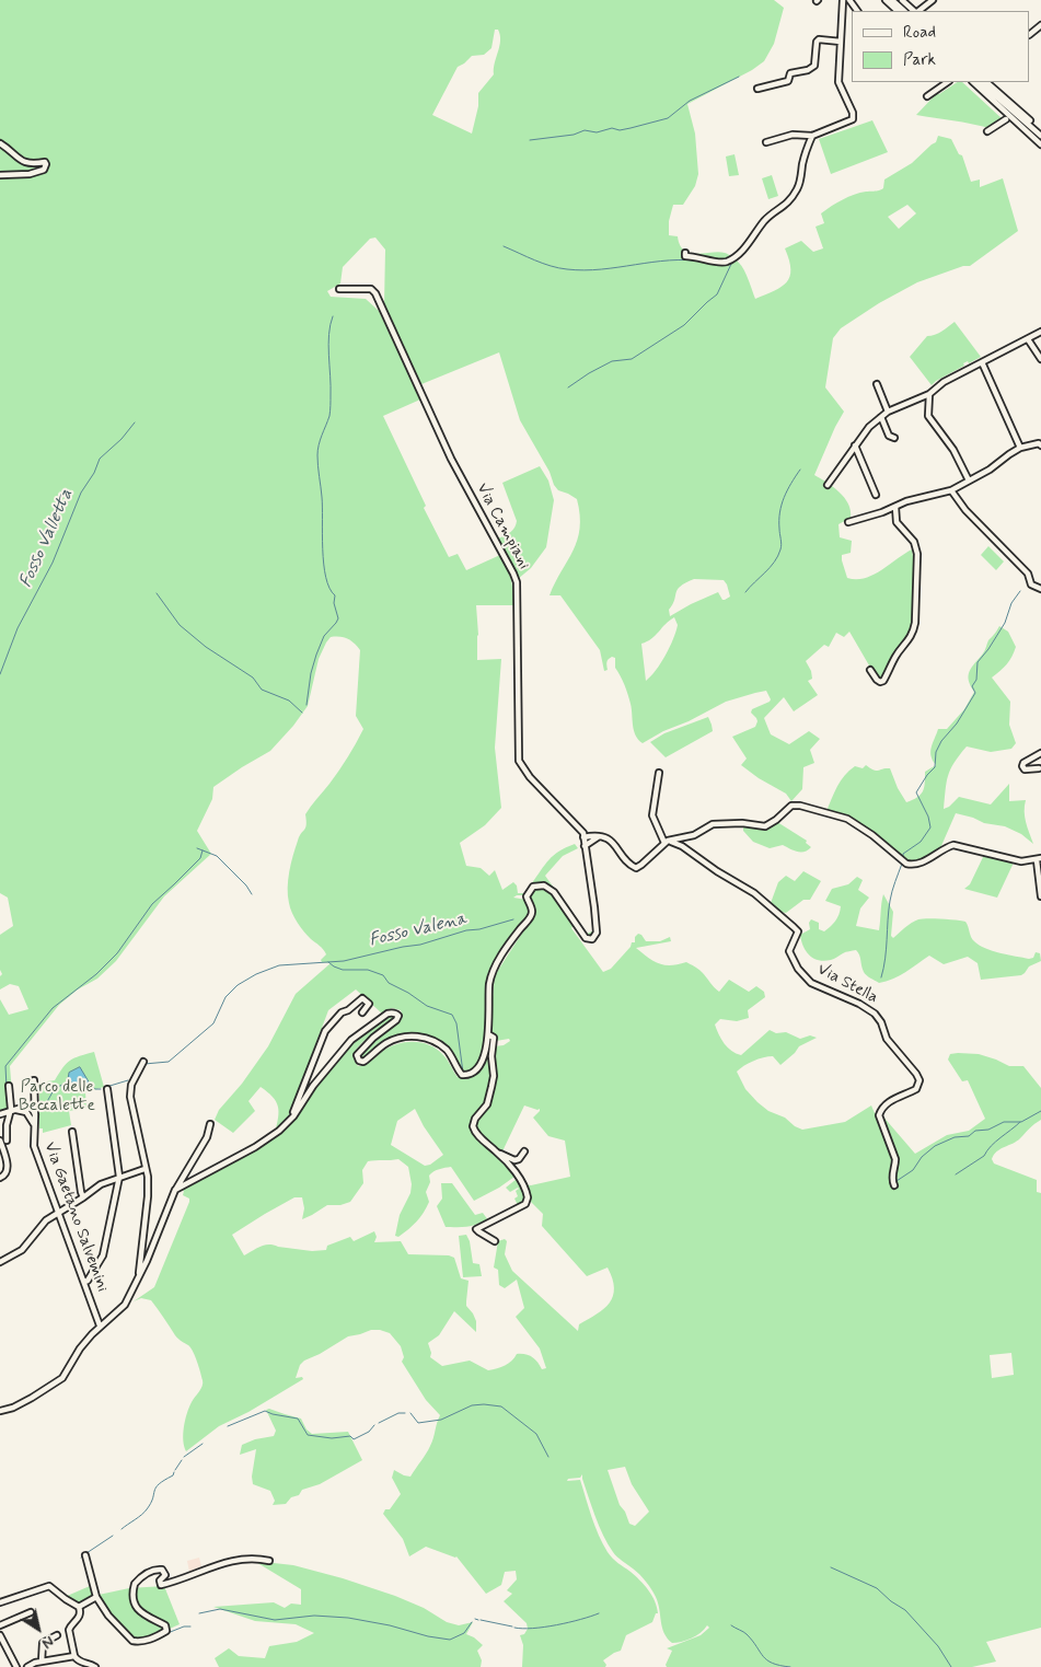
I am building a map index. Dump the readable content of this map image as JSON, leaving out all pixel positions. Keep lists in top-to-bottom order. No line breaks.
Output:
{"streets":{"street":["Via Campiani","Via Stella","Via Gaetano Salvemini"]},"water":["Fosso Valletta","Fosso Valena"],"parks":["Parco delle Beccalette"],"legend":["Road","Park"],"north":"bottom right"}
